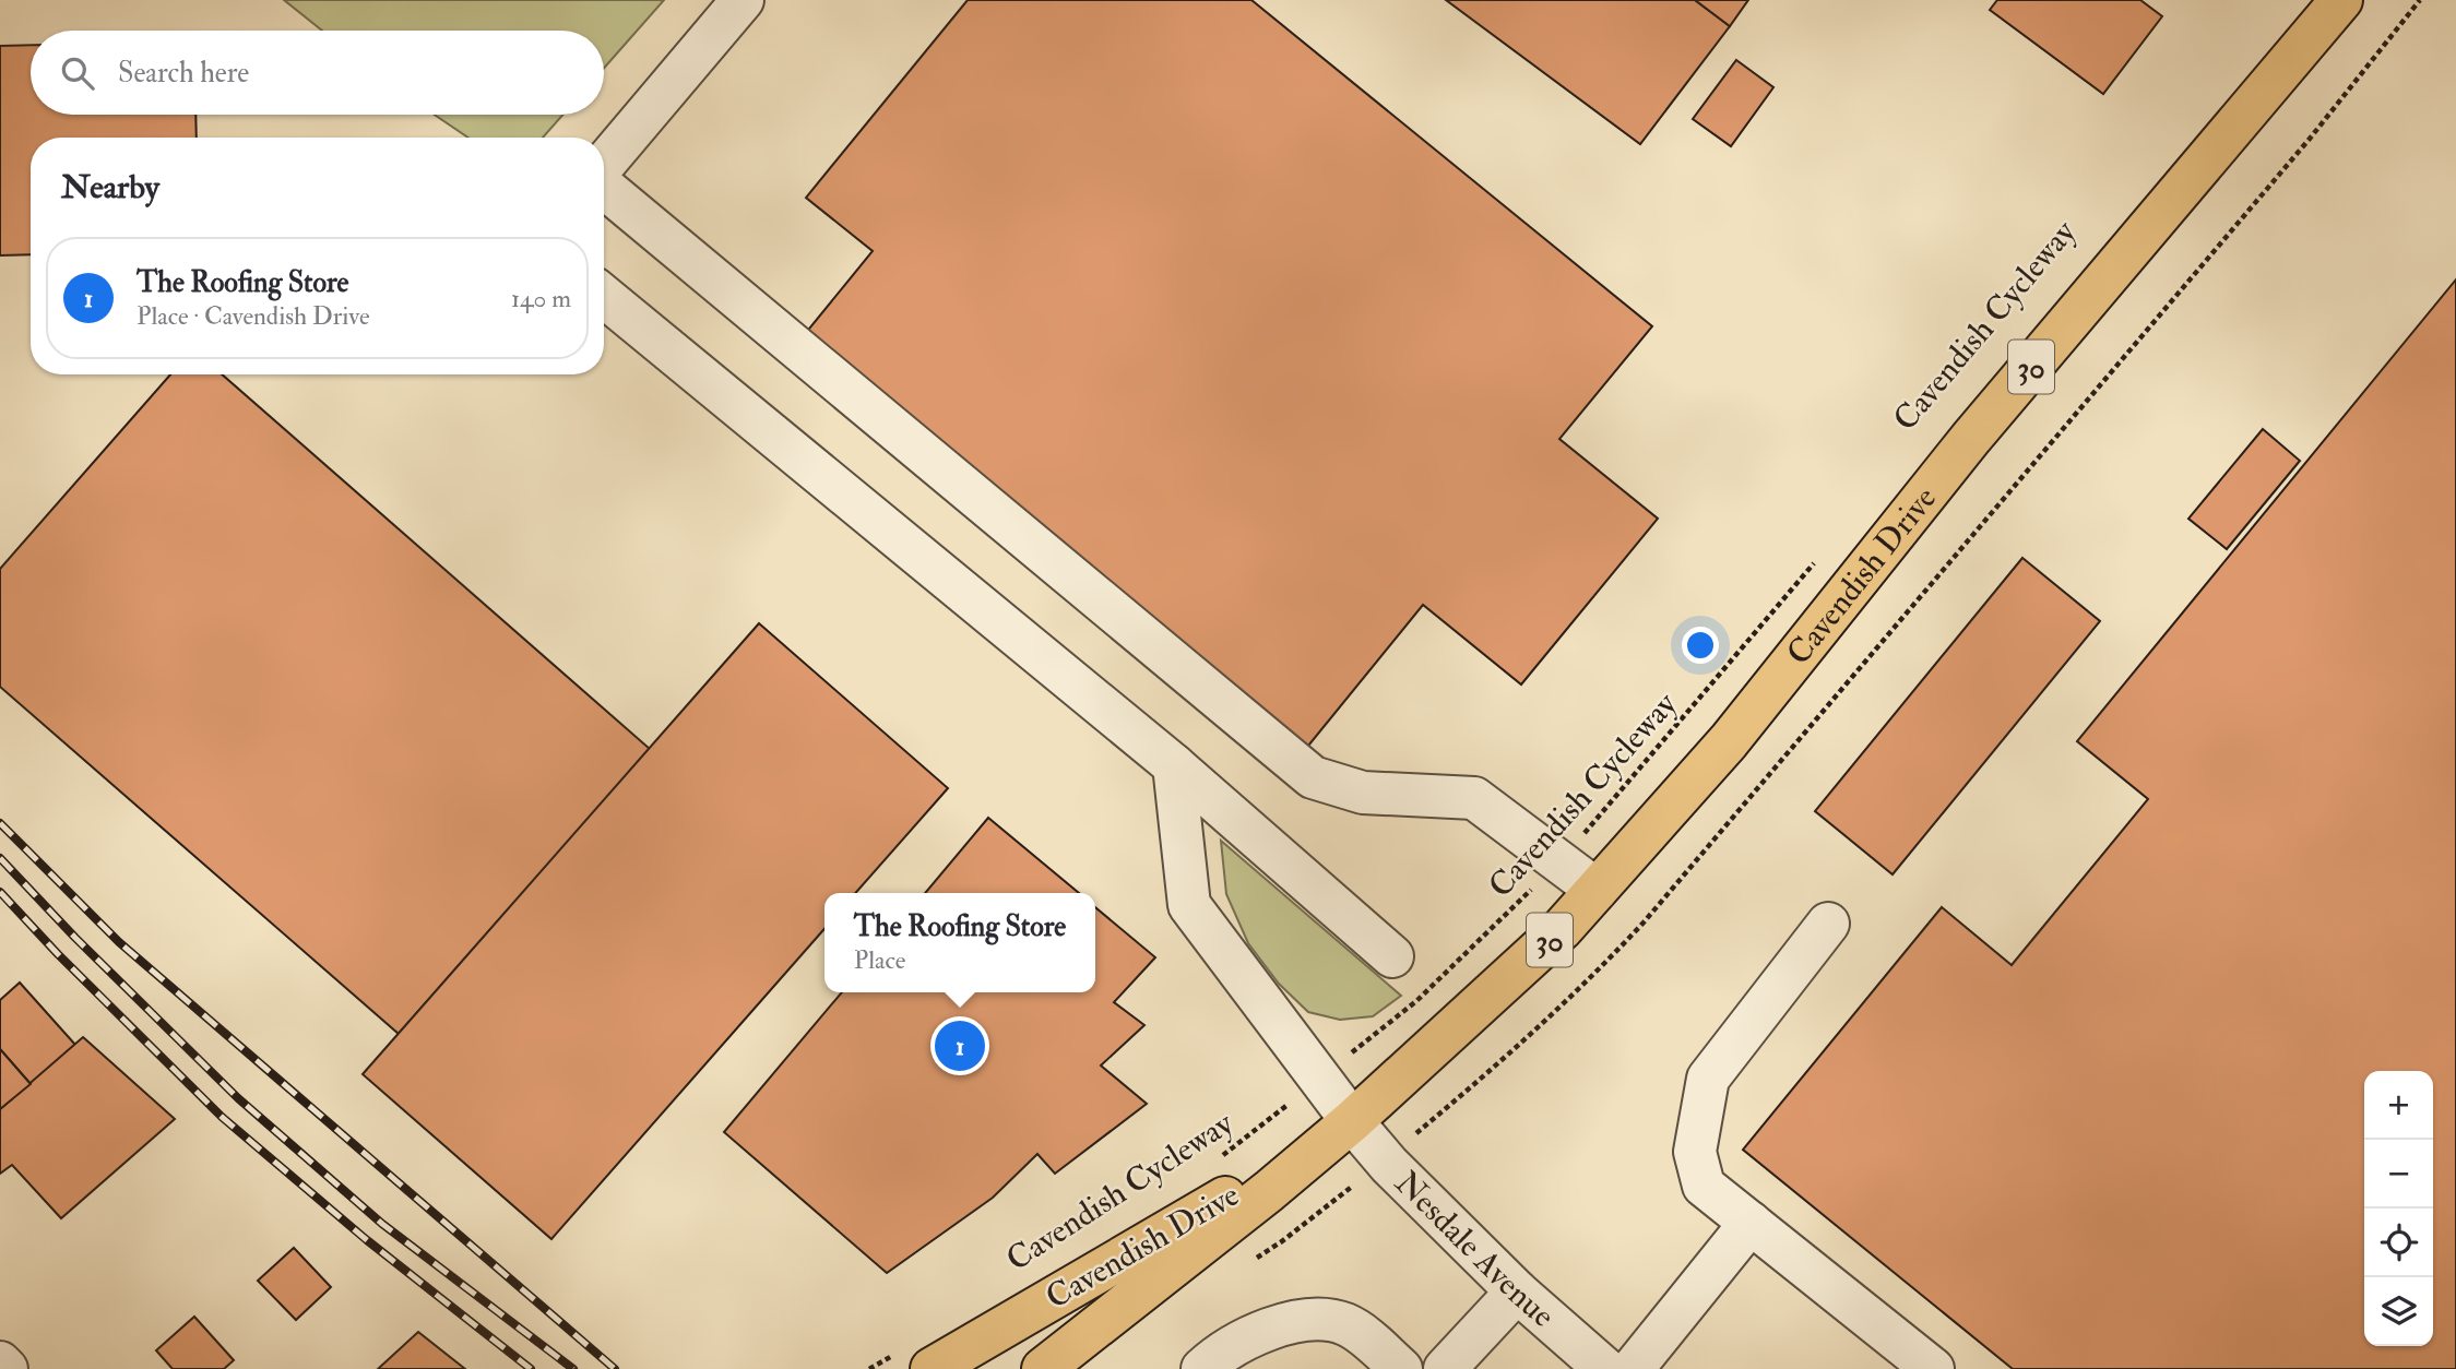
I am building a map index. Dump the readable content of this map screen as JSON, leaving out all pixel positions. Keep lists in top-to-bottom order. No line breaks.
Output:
{"streets":{"main road":["30","Cavendish Drive"],"street":["Nesdale Avenue"],"path":["Cavendish Cycleway"]},"crossings":[["Cavendish Cycleway","Nesdale Avenue"],["Cavendish Drive","Nesdale Avenue"]],"page":{"search":"Search here","heading":"Nearby","list":[{"mark":"1","name":"The Roofing Store","note":"Place · Cavendish Drive","value":"140 m"}],"popup":["The Roofing Store","Place"],"pins":"1","map_buttons":["+","−"]}}
